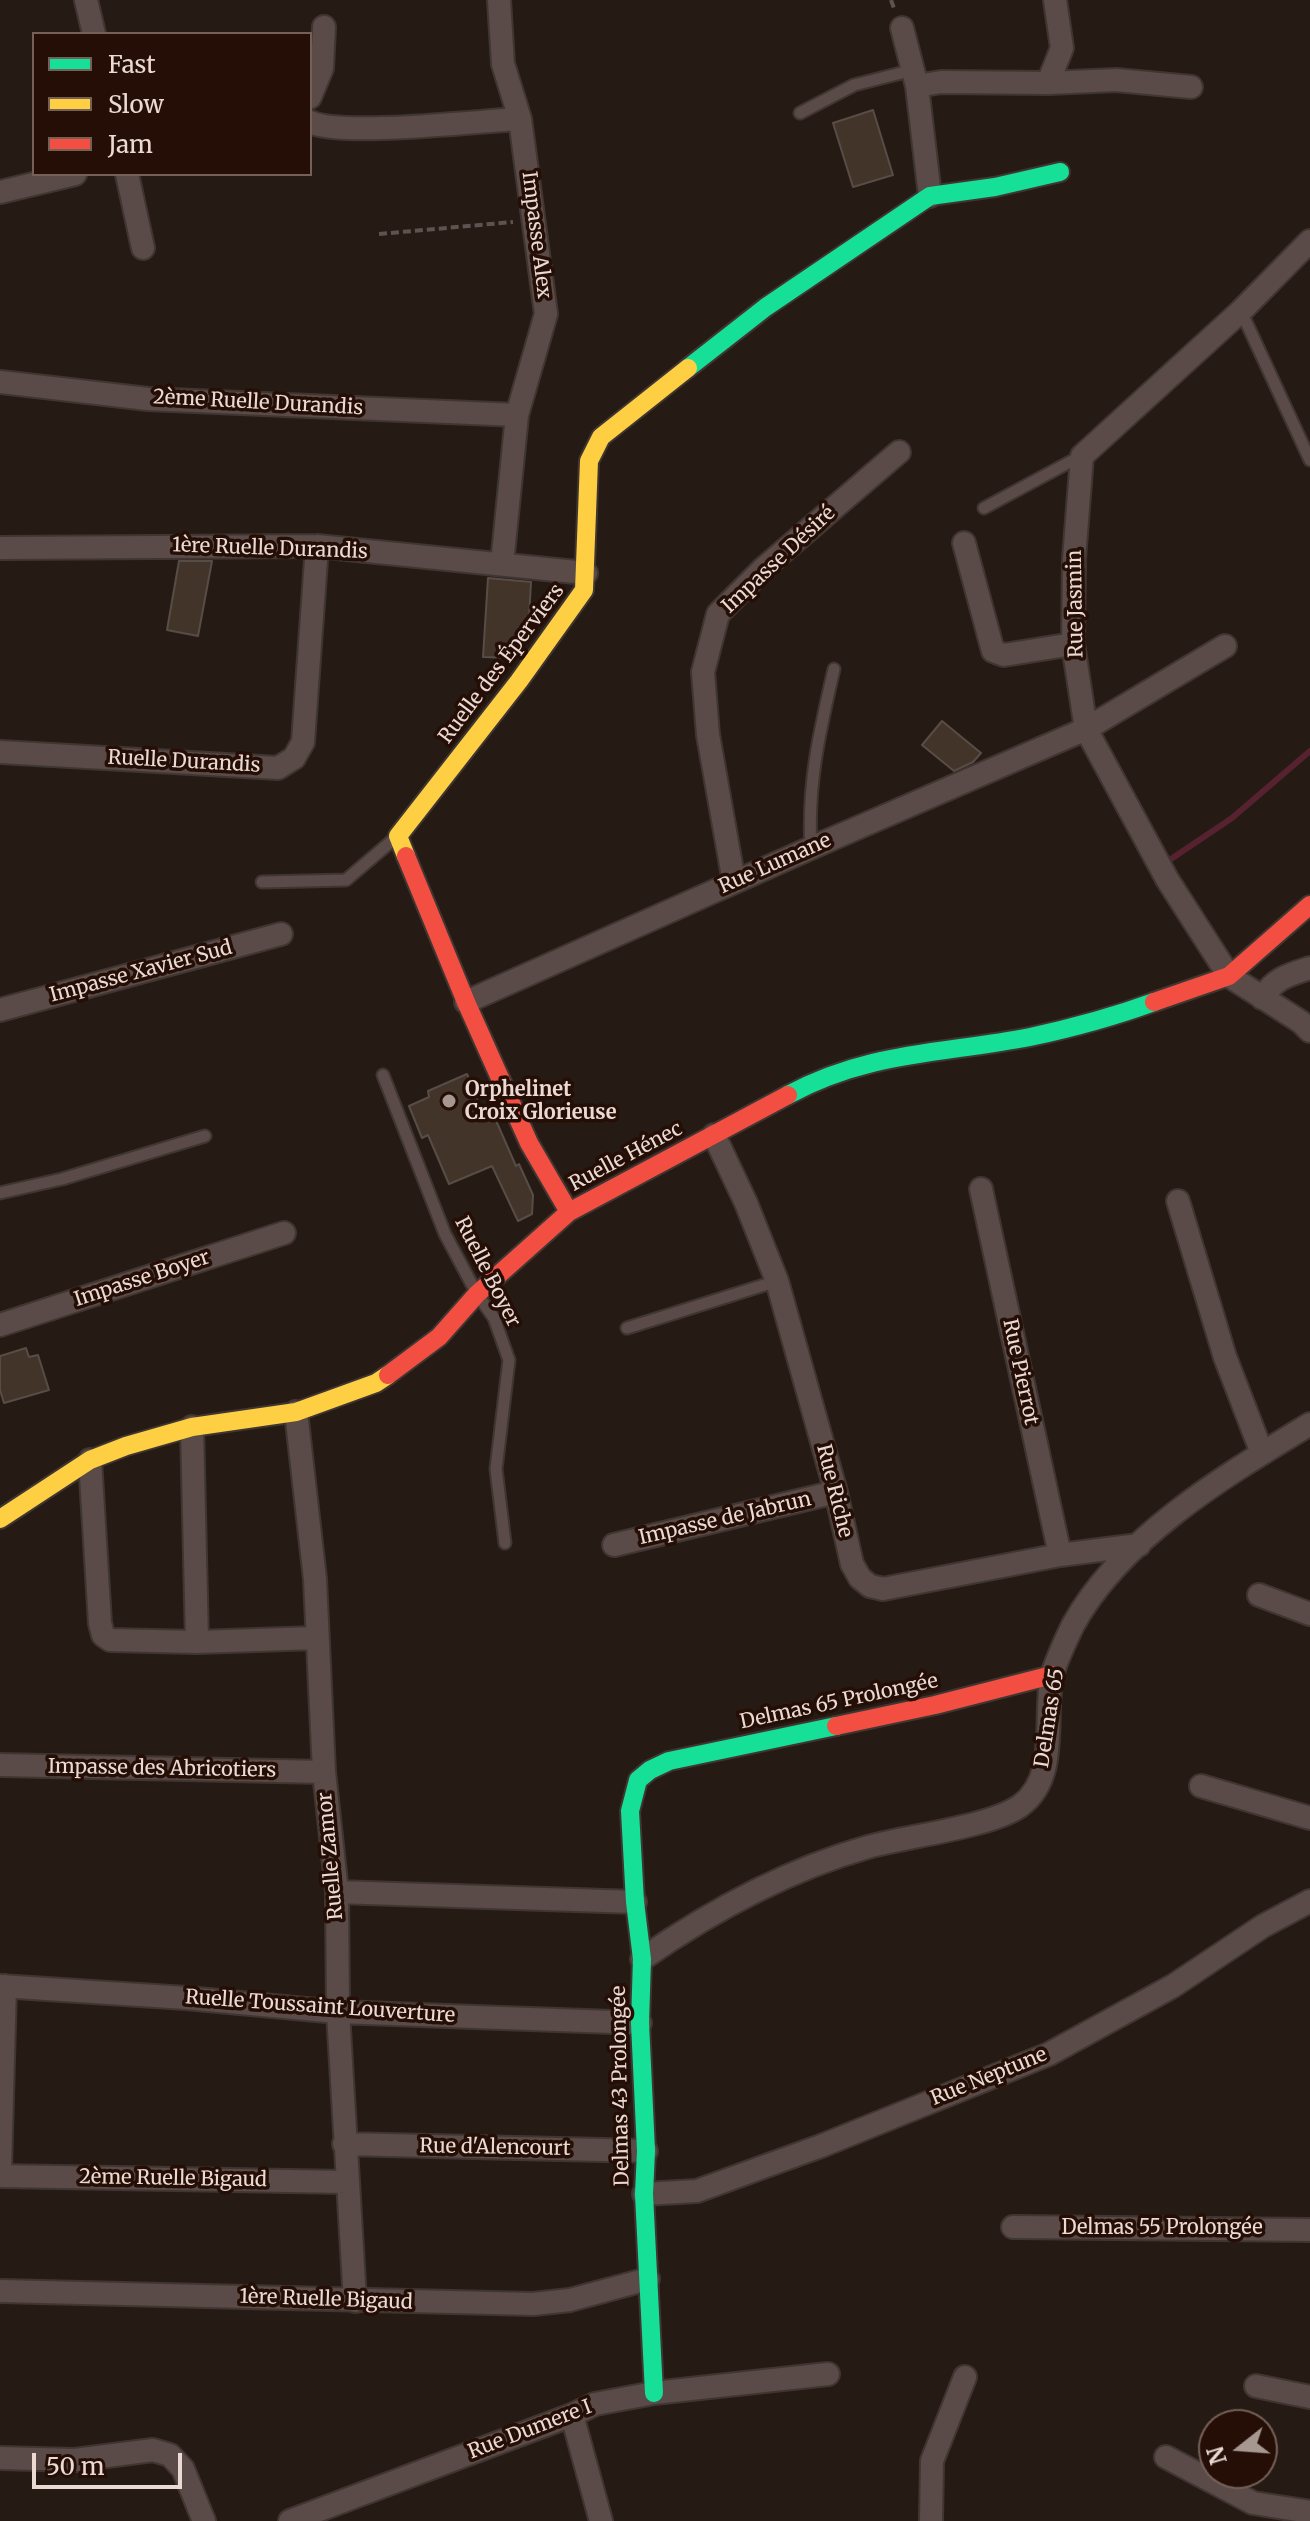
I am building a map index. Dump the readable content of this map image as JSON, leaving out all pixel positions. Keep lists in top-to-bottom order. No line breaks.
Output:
{"streets":{"street":["Impasse Alex","2ème Ruelle Durandis","1ère Ruelle Durandis","Impasse Désiré","Rue Jasmin","Ruelle des Éperviers","Ruelle Durandis","Rue Lumane","Impasse Xavier Sud","Ruelle Hénec","Impasse Boyer","Rue Pierrot","Rue Riche","Impasse de Jabrun","Delmas 65 Prolongée","Delmas 65","Impasse des Abricotiers","Ruelle Zamor","Ruelle Toussaint Louverture","Rue Neptune","Delmas 43 Prolongée","Rue d'Alencourt","2ème Ruelle Bigaud","Delmas 55 Prolongée","1ère Ruelle Bigaud","Rue Dumere I"],"lane":["Ruelle Boyer"]},"crossings":[["Impasse Alex","2ème Ruelle Durandis"],["Impasse Alex","1ère Ruelle Durandis"],["1ère Ruelle Durandis","Ruelle des Éperviers"],["1ère Ruelle Durandis","Ruelle Durandis"],["Impasse Désiré","Rue Lumane"],["Rue Jasmin","Rue Lumane"],["Rue Jasmin","Ruelle Hénec"],["Ruelle Hénec","Ruelle Boyer"],["Ruelle Hénec","Rue Riche"],["Ruelle Hénec","Ruelle Zamor"],["Rue Pierrot","Rue Riche"],["Rue Riche","Impasse de Jabrun"],["Rue Riche","Delmas 65"],["Delmas 65 Prolongée","Delmas 65"],["Delmas 65 Prolongée","Delmas 43 Prolongée"],["Delmas 65","Delmas 43 Prolongée"],["Impasse des Abricotiers","Ruelle Zamor"],["Ruelle Zamor","Ruelle Toussaint Louverture"],["Ruelle Zamor","Rue d'Alencourt"],["Ruelle Zamor","2ème Ruelle Bigaud"],["Ruelle Zamor","1ère Ruelle Bigaud"],["Ruelle Toussaint Louverture","Delmas 43 Prolongée"],["Rue Neptune","Delmas 43 Prolongée"],["Delmas 43 Prolongée","Rue d'Alencourt"],["Delmas 43 Prolongée","1ère Ruelle Bigaud"],["Delmas 43 Prolongée","Rue Dumere I"]],"places":["Orphelinet Croix Glorieuse"],"legend":["Fast","Slow","Jam"],"scale_bar":"50 m","north":"left"}
